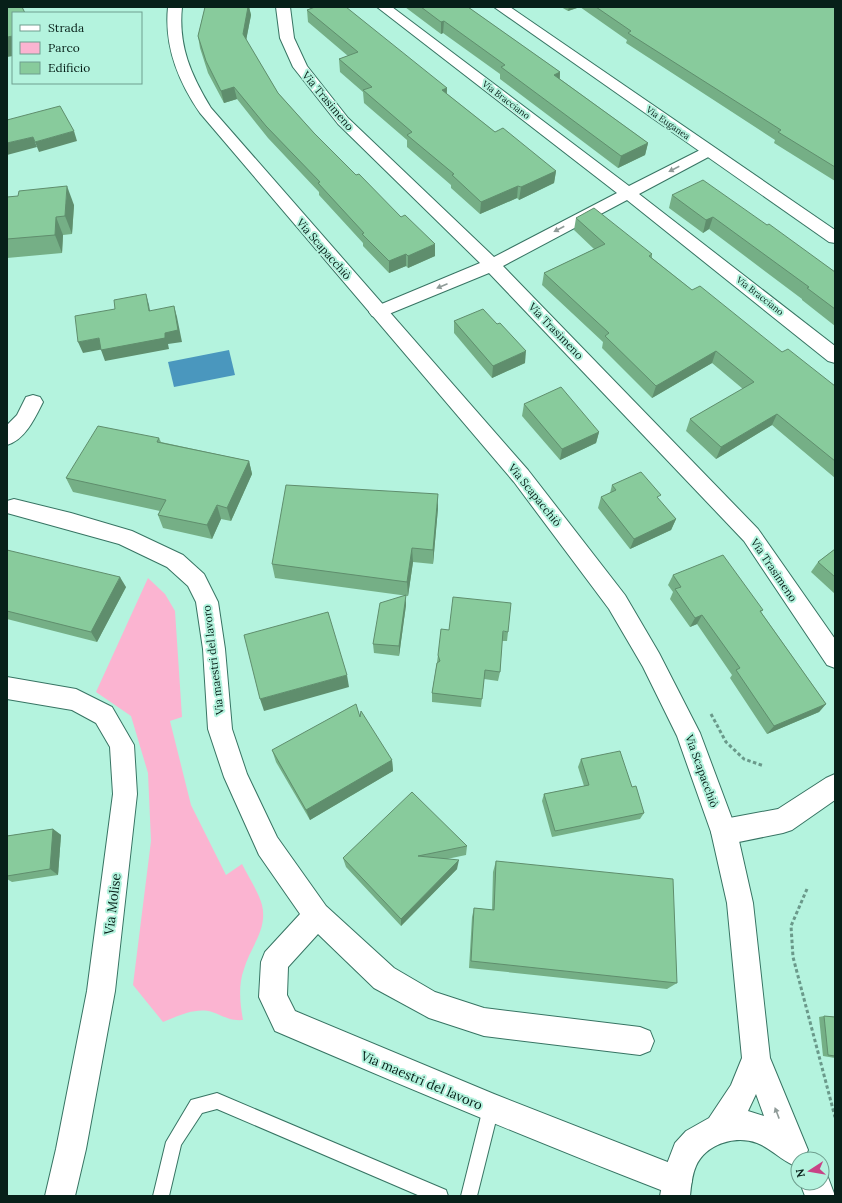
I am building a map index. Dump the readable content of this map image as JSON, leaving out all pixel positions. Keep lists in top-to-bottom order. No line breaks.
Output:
{"streets":{"street":["Via Bracciano","Via Trasimeno","Via Euganea","Via Scapacchiò","Via maestri del lavoro","Via Molise"]},"legend":["Strada","Parco","Edificio"],"north":"left"}
